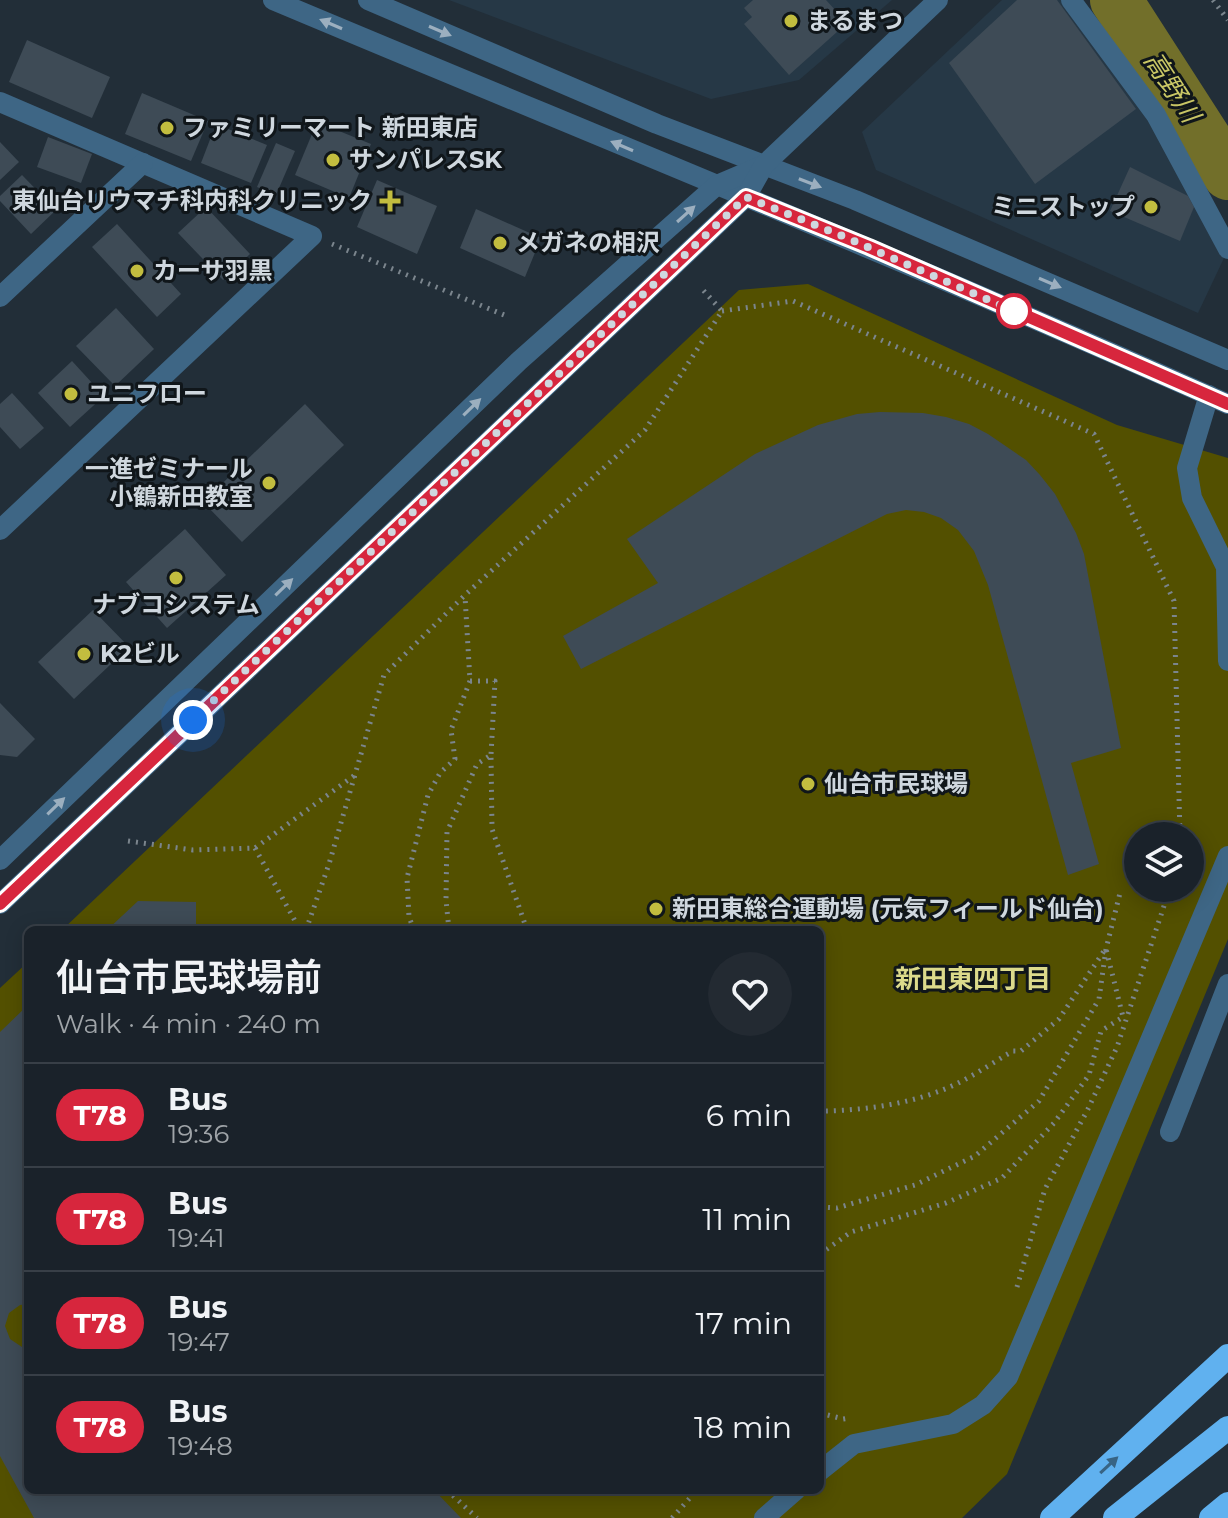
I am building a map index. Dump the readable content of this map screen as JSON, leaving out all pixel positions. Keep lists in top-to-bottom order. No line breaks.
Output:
{"districts":["新田東四丁目"],"water":["高野川"],"places":{"other":["まるまつ","ファミリーマート 新田東店","サンパレスSK","ミニストップ","メガネの相沢","カーサ羽黒","ユニフロー","一進ゼミナール 小鶴新田教室","ナブコシステム","K2ビル","仙台市民球場","新田東総合運動場 (元気フィールド仙台)"],"health":["東仙台リウマチ科内科クリニック"]},"lines":["bus line T78"],"page":{"heading":["仙台市民球場前","Walk · 4 min · 240 m"],"list":[{"mark":"T78","name":"Bus","note":"19:36","value":"6 min"},{"mark":"T78","name":"Bus","note":"19:41","value":"11 min"},{"mark":"T78","name":"Bus","note":"19:47","value":"17 min"},{"mark":"T78","name":"Bus","note":"19:48","value":"18 min"}]}}
